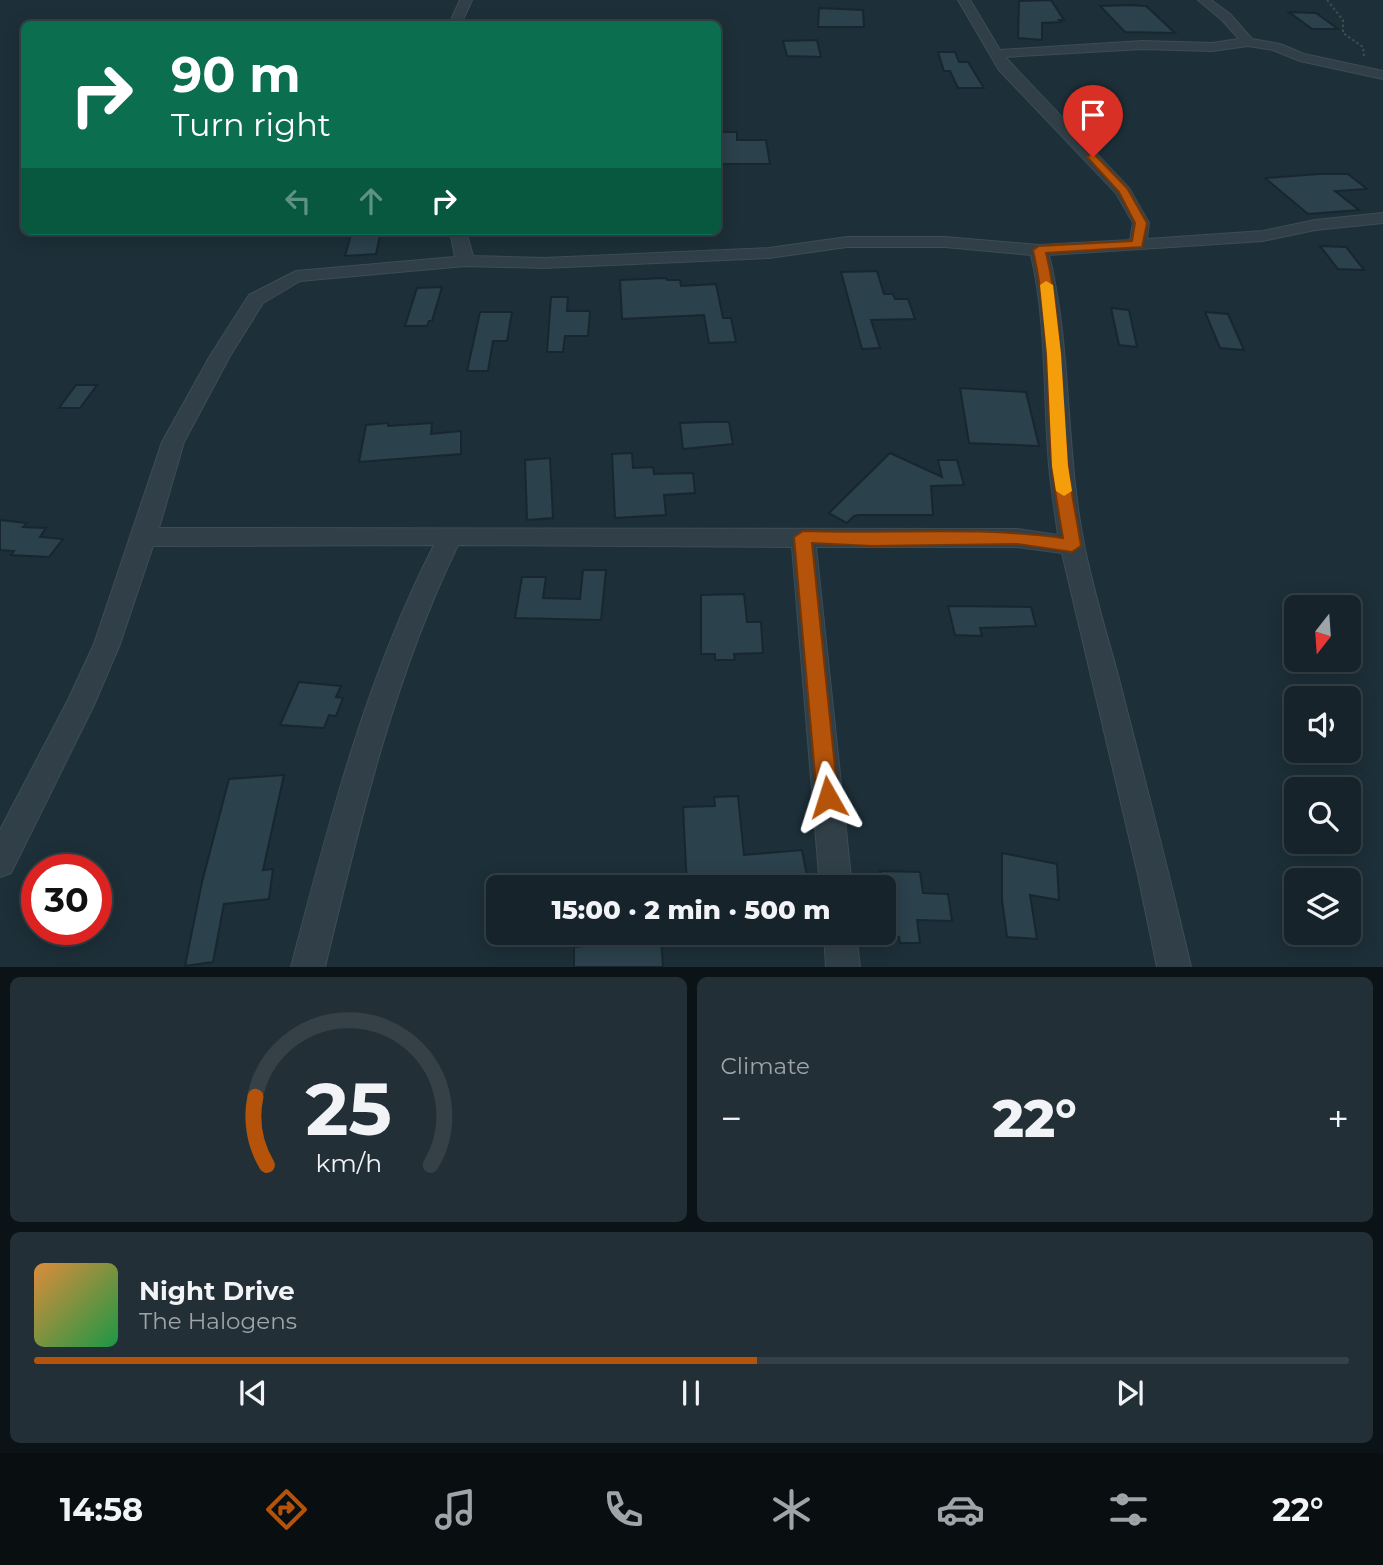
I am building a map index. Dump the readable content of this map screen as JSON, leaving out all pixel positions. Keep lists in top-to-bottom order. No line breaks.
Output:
{"north":"bottom","page":{"turn":["90 m","Turn right"],"limit":"30","trip":"15:00 · 2 min · 500 m","tile":"Climate","heat":["−","22°","+"],"song":["Night Drive","The Halogens"],"tabs":["14:58","22°"],"gauge":["25","km/h"]}}
